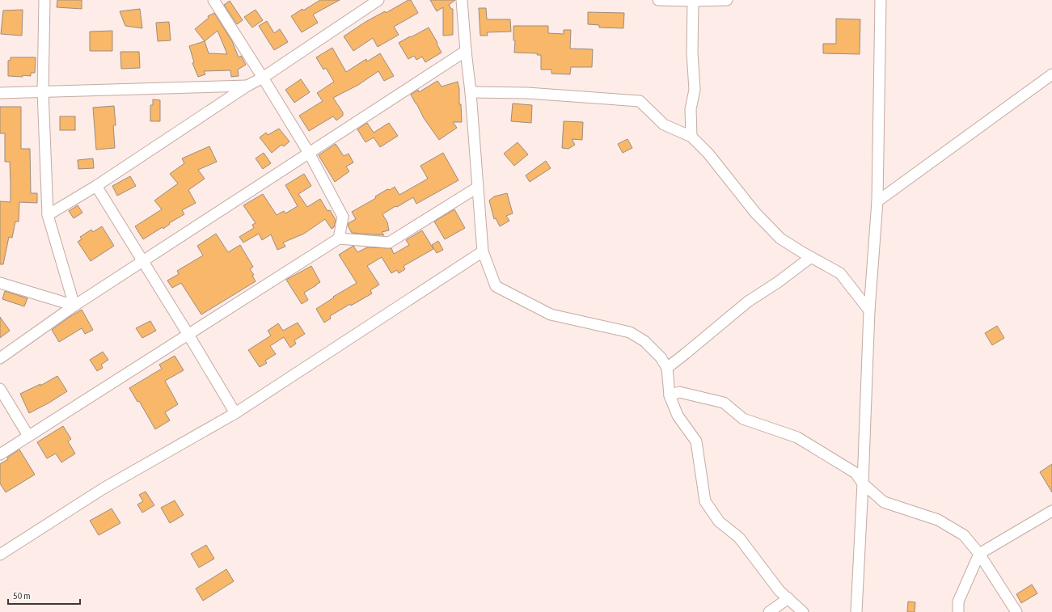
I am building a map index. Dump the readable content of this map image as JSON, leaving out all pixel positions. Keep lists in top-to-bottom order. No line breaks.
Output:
{"scale_bar":"50 m"}
